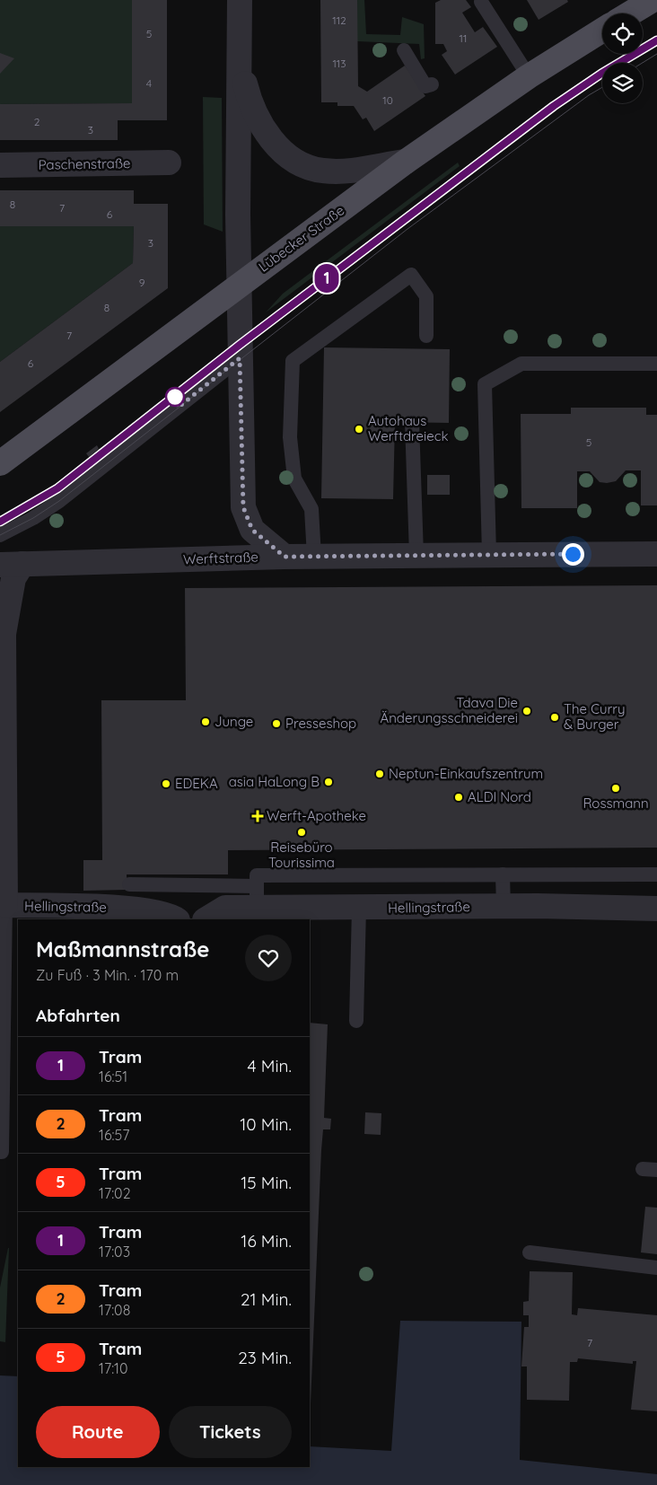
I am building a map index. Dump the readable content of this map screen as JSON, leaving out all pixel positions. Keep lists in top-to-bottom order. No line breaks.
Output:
{"streets":{"main road":["Lübecker Straße"],"street":["Paschenstraße","Werftstraße","Hellingstraße"]},"places":{"other":["Autohaus Werftdreieck","Tdava Die Änderungsschneiderei","The Curry & Burger","Junge","Presseshop","Neptun-Einkaufszentrum","asia HaLong B","EDEKA","Rossmann","ALDI Nord","Reisebüro Tourissima"],"health":["Werft-Apotheke"]},"lines":["tram line 1"],"house_numbers":["112","5","11","113","4","10","2","3","8","7","6","3","9","8","7","6","5","7"],"page":{"on_map":"1","heading":[["Maßmannstraße","Zu Fuß · 3 Min. · 170 m"],"Abfahrten"],"list":[{"mark":"1","name":"Tram","note":"16:51","value":"4 Min."},{"mark":"2","name":"Tram","note":"16:57","value":"10 Min."},{"mark":"5","name":"Tram","note":"17:02","value":"15 Min."},{"mark":"1","name":"Tram","note":"17:03","value":"16 Min."},{"mark":"2","name":"Tram","note":"17:08","value":"21 Min."},{"mark":"5","name":"Tram","note":"17:10","value":"23 Min."}],"buttons":["Route","Tickets"]}}
